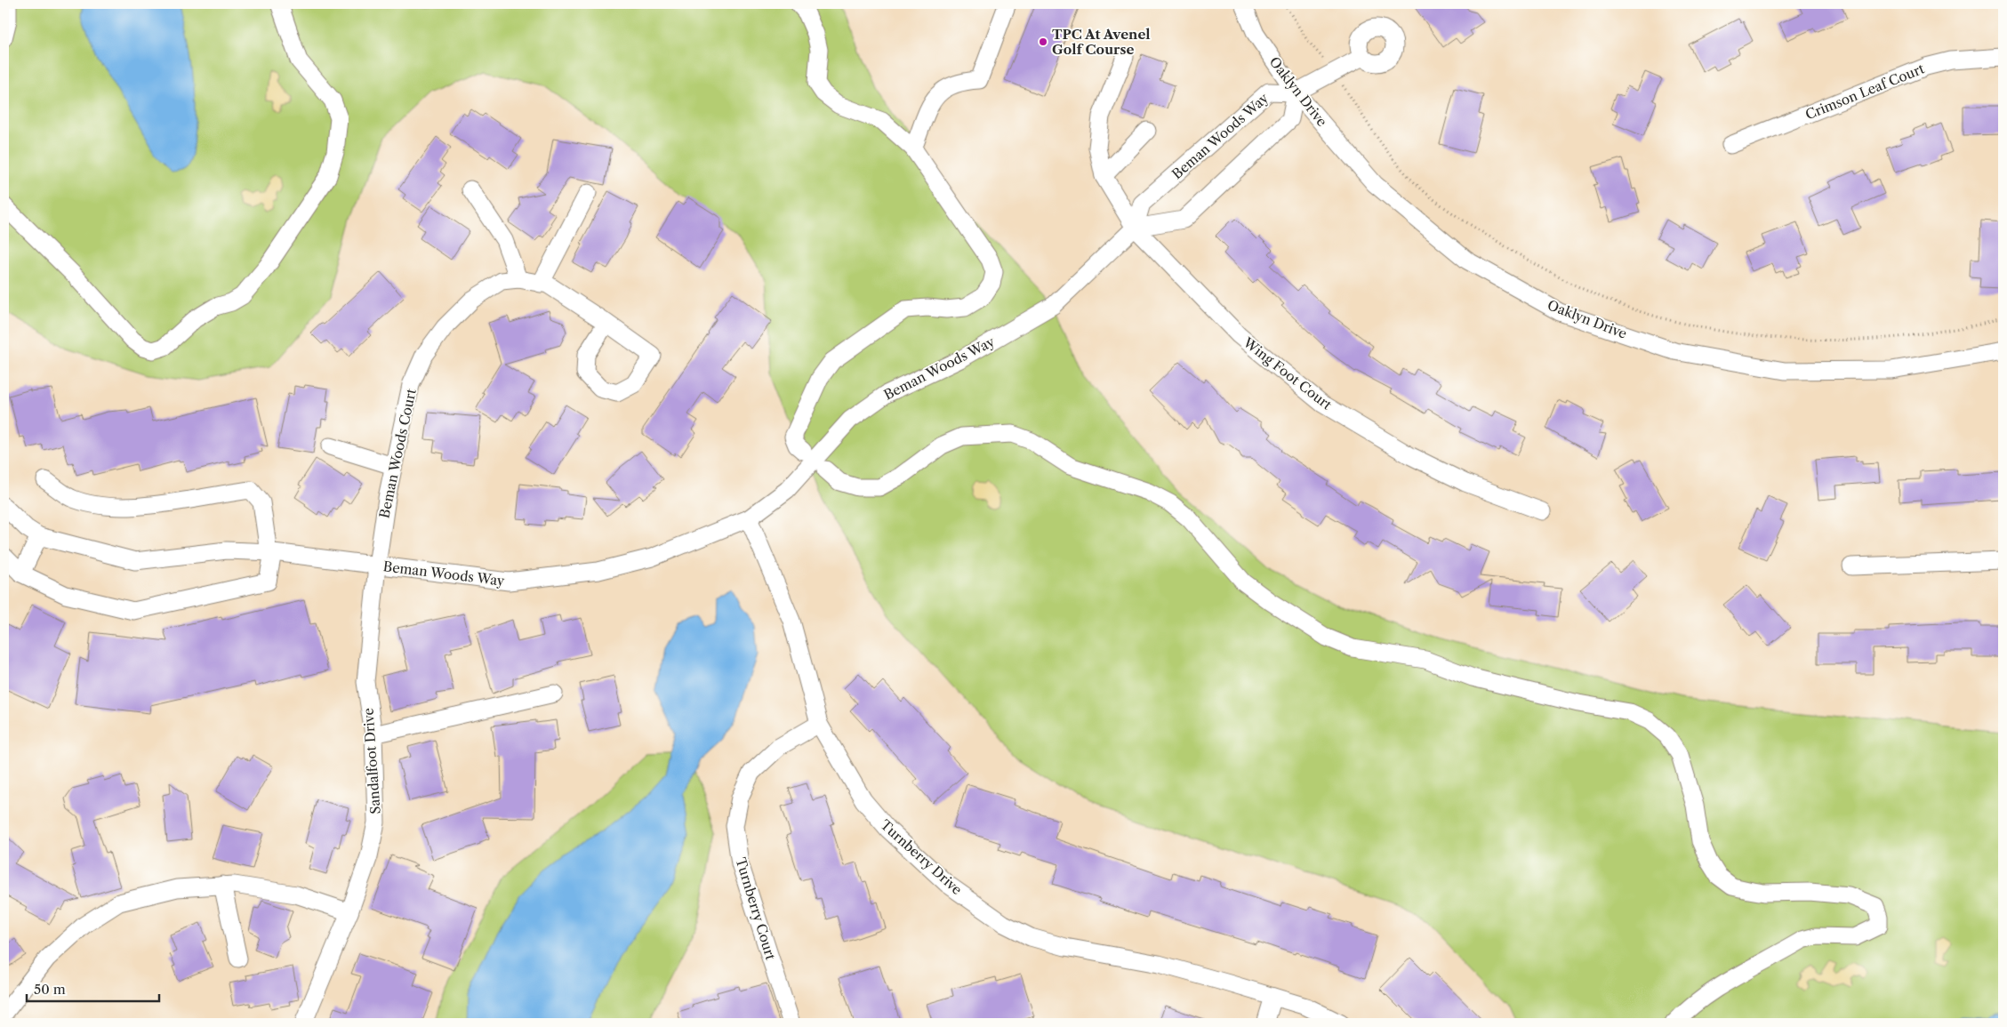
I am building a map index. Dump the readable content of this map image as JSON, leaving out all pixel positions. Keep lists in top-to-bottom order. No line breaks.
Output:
{"streets":{"street":["Oaklyn Drive","Crimson Leaf Court","Beman Woods Way","Wing Foot Court","Beman Woods Court","Sandalfoot Drive","Turnberry Drive","Turnberry Court"]},"crossings":[["Oaklyn Drive","Beman Woods Way"],["Beman Woods Way","Wing Foot Court"],["Beman Woods Way","Beman Woods Court"],["Beman Woods Way","Sandalfoot Drive"],["Beman Woods Way","Turnberry Drive"],["Beman Woods Court","Sandalfoot Drive"],["Turnberry Drive","Turnberry Court"]],"places":["TPC At Avenel Golf Course"],"scale_bar":"50 m"}
